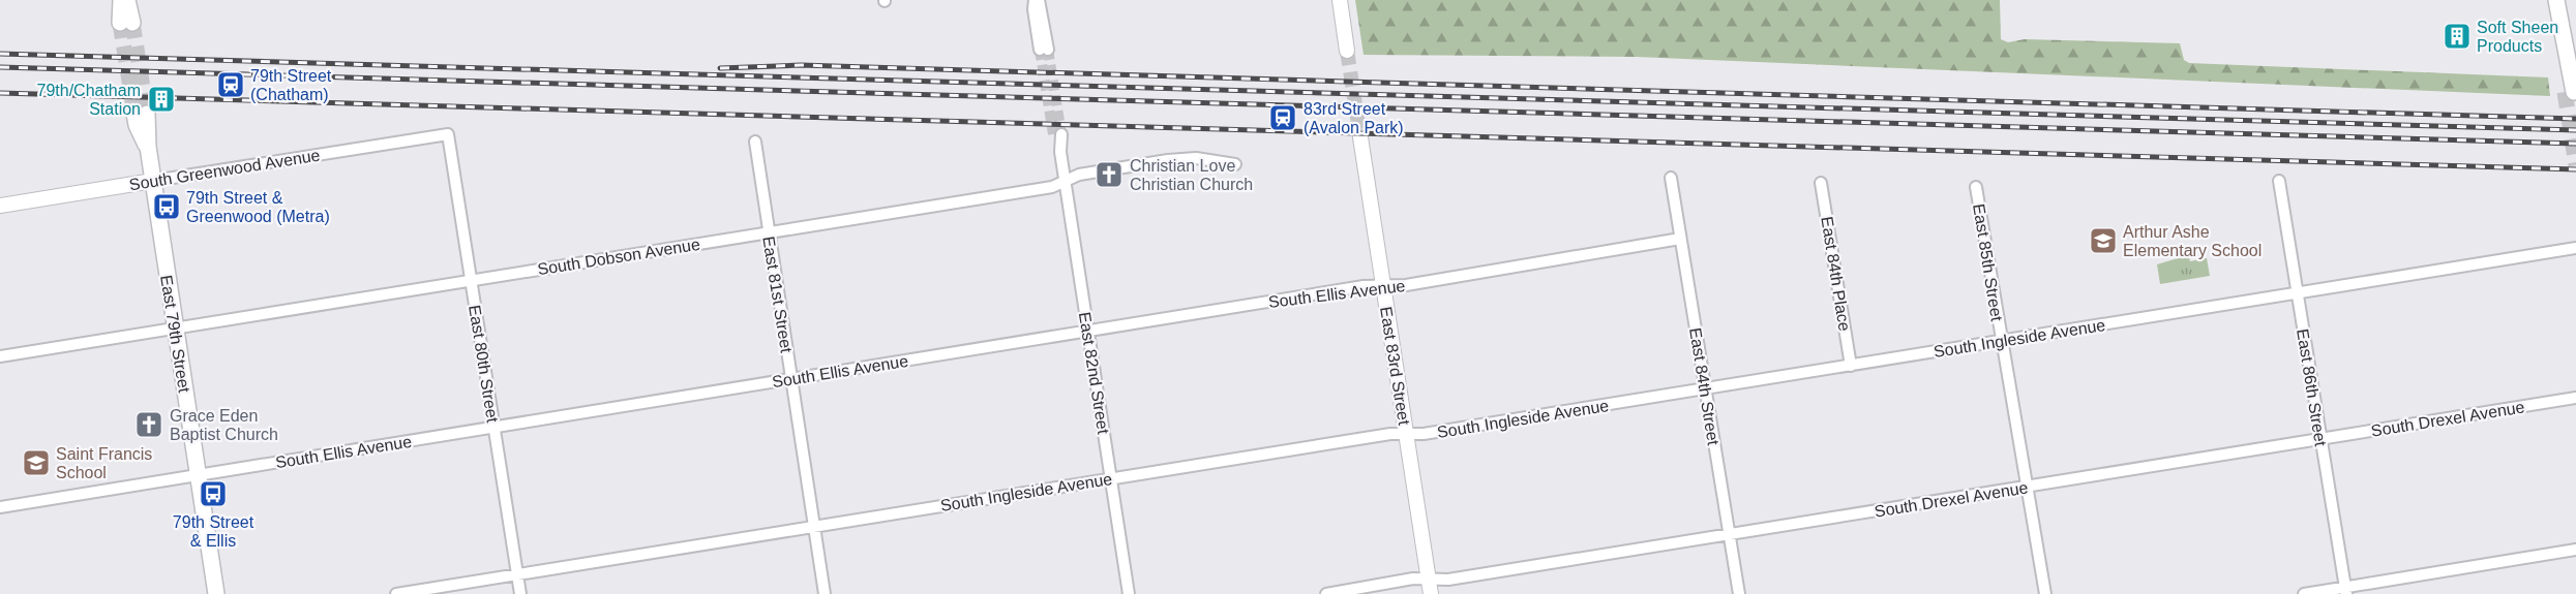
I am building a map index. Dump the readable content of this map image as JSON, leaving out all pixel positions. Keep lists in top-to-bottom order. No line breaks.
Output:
{"streets":{"main road":["East 79th Street"],"street":["South Greenwood Avenue","South Dobson Avenue","East 85th Street","East 84th Place","South Ellis Avenue","East 81st Street","South Ingleside Avenue","East 80th Street","East 83rd Street","East 82nd Street","East 84th Street","East 86th Street","South Drexel Avenue"]},"crossings":[["South Greenwood Avenue","East 79th Street"],["South Greenwood Avenue","East 80th Street"],["South Dobson Avenue","East 81st Street"],["South Dobson Avenue","East 79th Street"],["South Dobson Avenue","East 80th Street"],["South Dobson Avenue","East 82nd Street"],["East 85th Street","South Ingleside Avenue"],["East 85th Street","South Drexel Avenue"],["East 84th Place","South Ingleside Avenue"],["South Ellis Avenue","East 81st Street"],["South Ellis Avenue","East 79th Street"],["South Ellis Avenue","East 80th Street"],["South Ellis Avenue","East 83rd Street"],["South Ellis Avenue","East 82nd Street"],["South Ellis Avenue","East 84th Street"],["East 81st Street","South Ingleside Avenue"],["South Ingleside Avenue","East 80th Street"],["South Ingleside Avenue","East 83rd Street"],["South Ingleside Avenue","East 82nd Street"],["South Ingleside Avenue","East 84th Street"],["South Ingleside Avenue","East 86th Street"],["East 83rd Street","South Drexel Avenue"],["East 84th Street","South Drexel Avenue"],["East 86th Street","South Drexel Avenue"]],"places":{"building":["Soft Sheen Products","79th/Chatham Station"],"station":["79th Street (Chatham)","83rd Street (Avalon Park)"],"church":["Christian Love Christian Church","Grace Eden Baptist Church"],"bus stop":["79th Street & Greenwood (Metra)","79th Street & Ellis"],"school or university":["Arthur Ashe Elementary School","Saint Francis School"]}}
